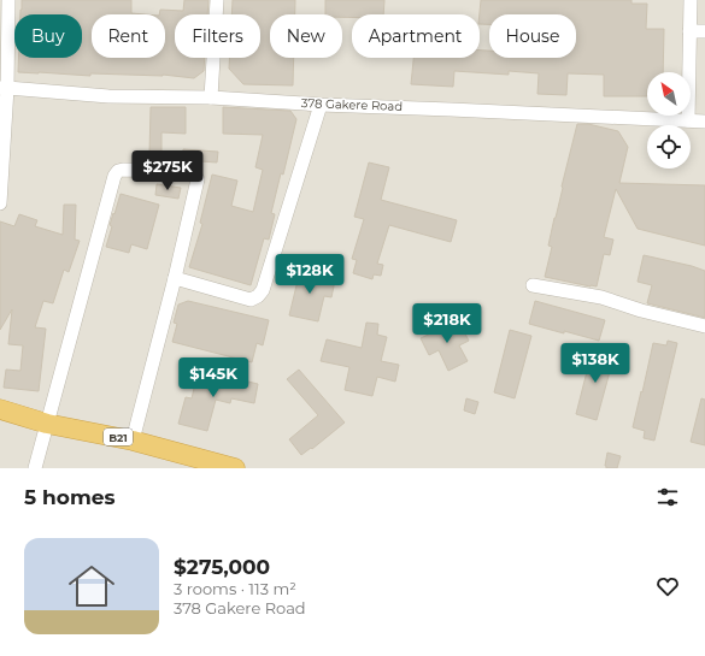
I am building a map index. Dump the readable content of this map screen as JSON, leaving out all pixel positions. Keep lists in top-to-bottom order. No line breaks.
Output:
{"streets":{"highway":["B21"],"street":["378 Gakere Road"]},"north":"top left","page":{"chip":["Buy","Rent","Filters","New","Apartment","House"],"price":["$275K","$128K","$218K","$138K","$145K"],"heading":"5 homes","list":[{"name":"$275,000","note":"3 rooms · 113 m² · 378 Gakere Road"}]}}
